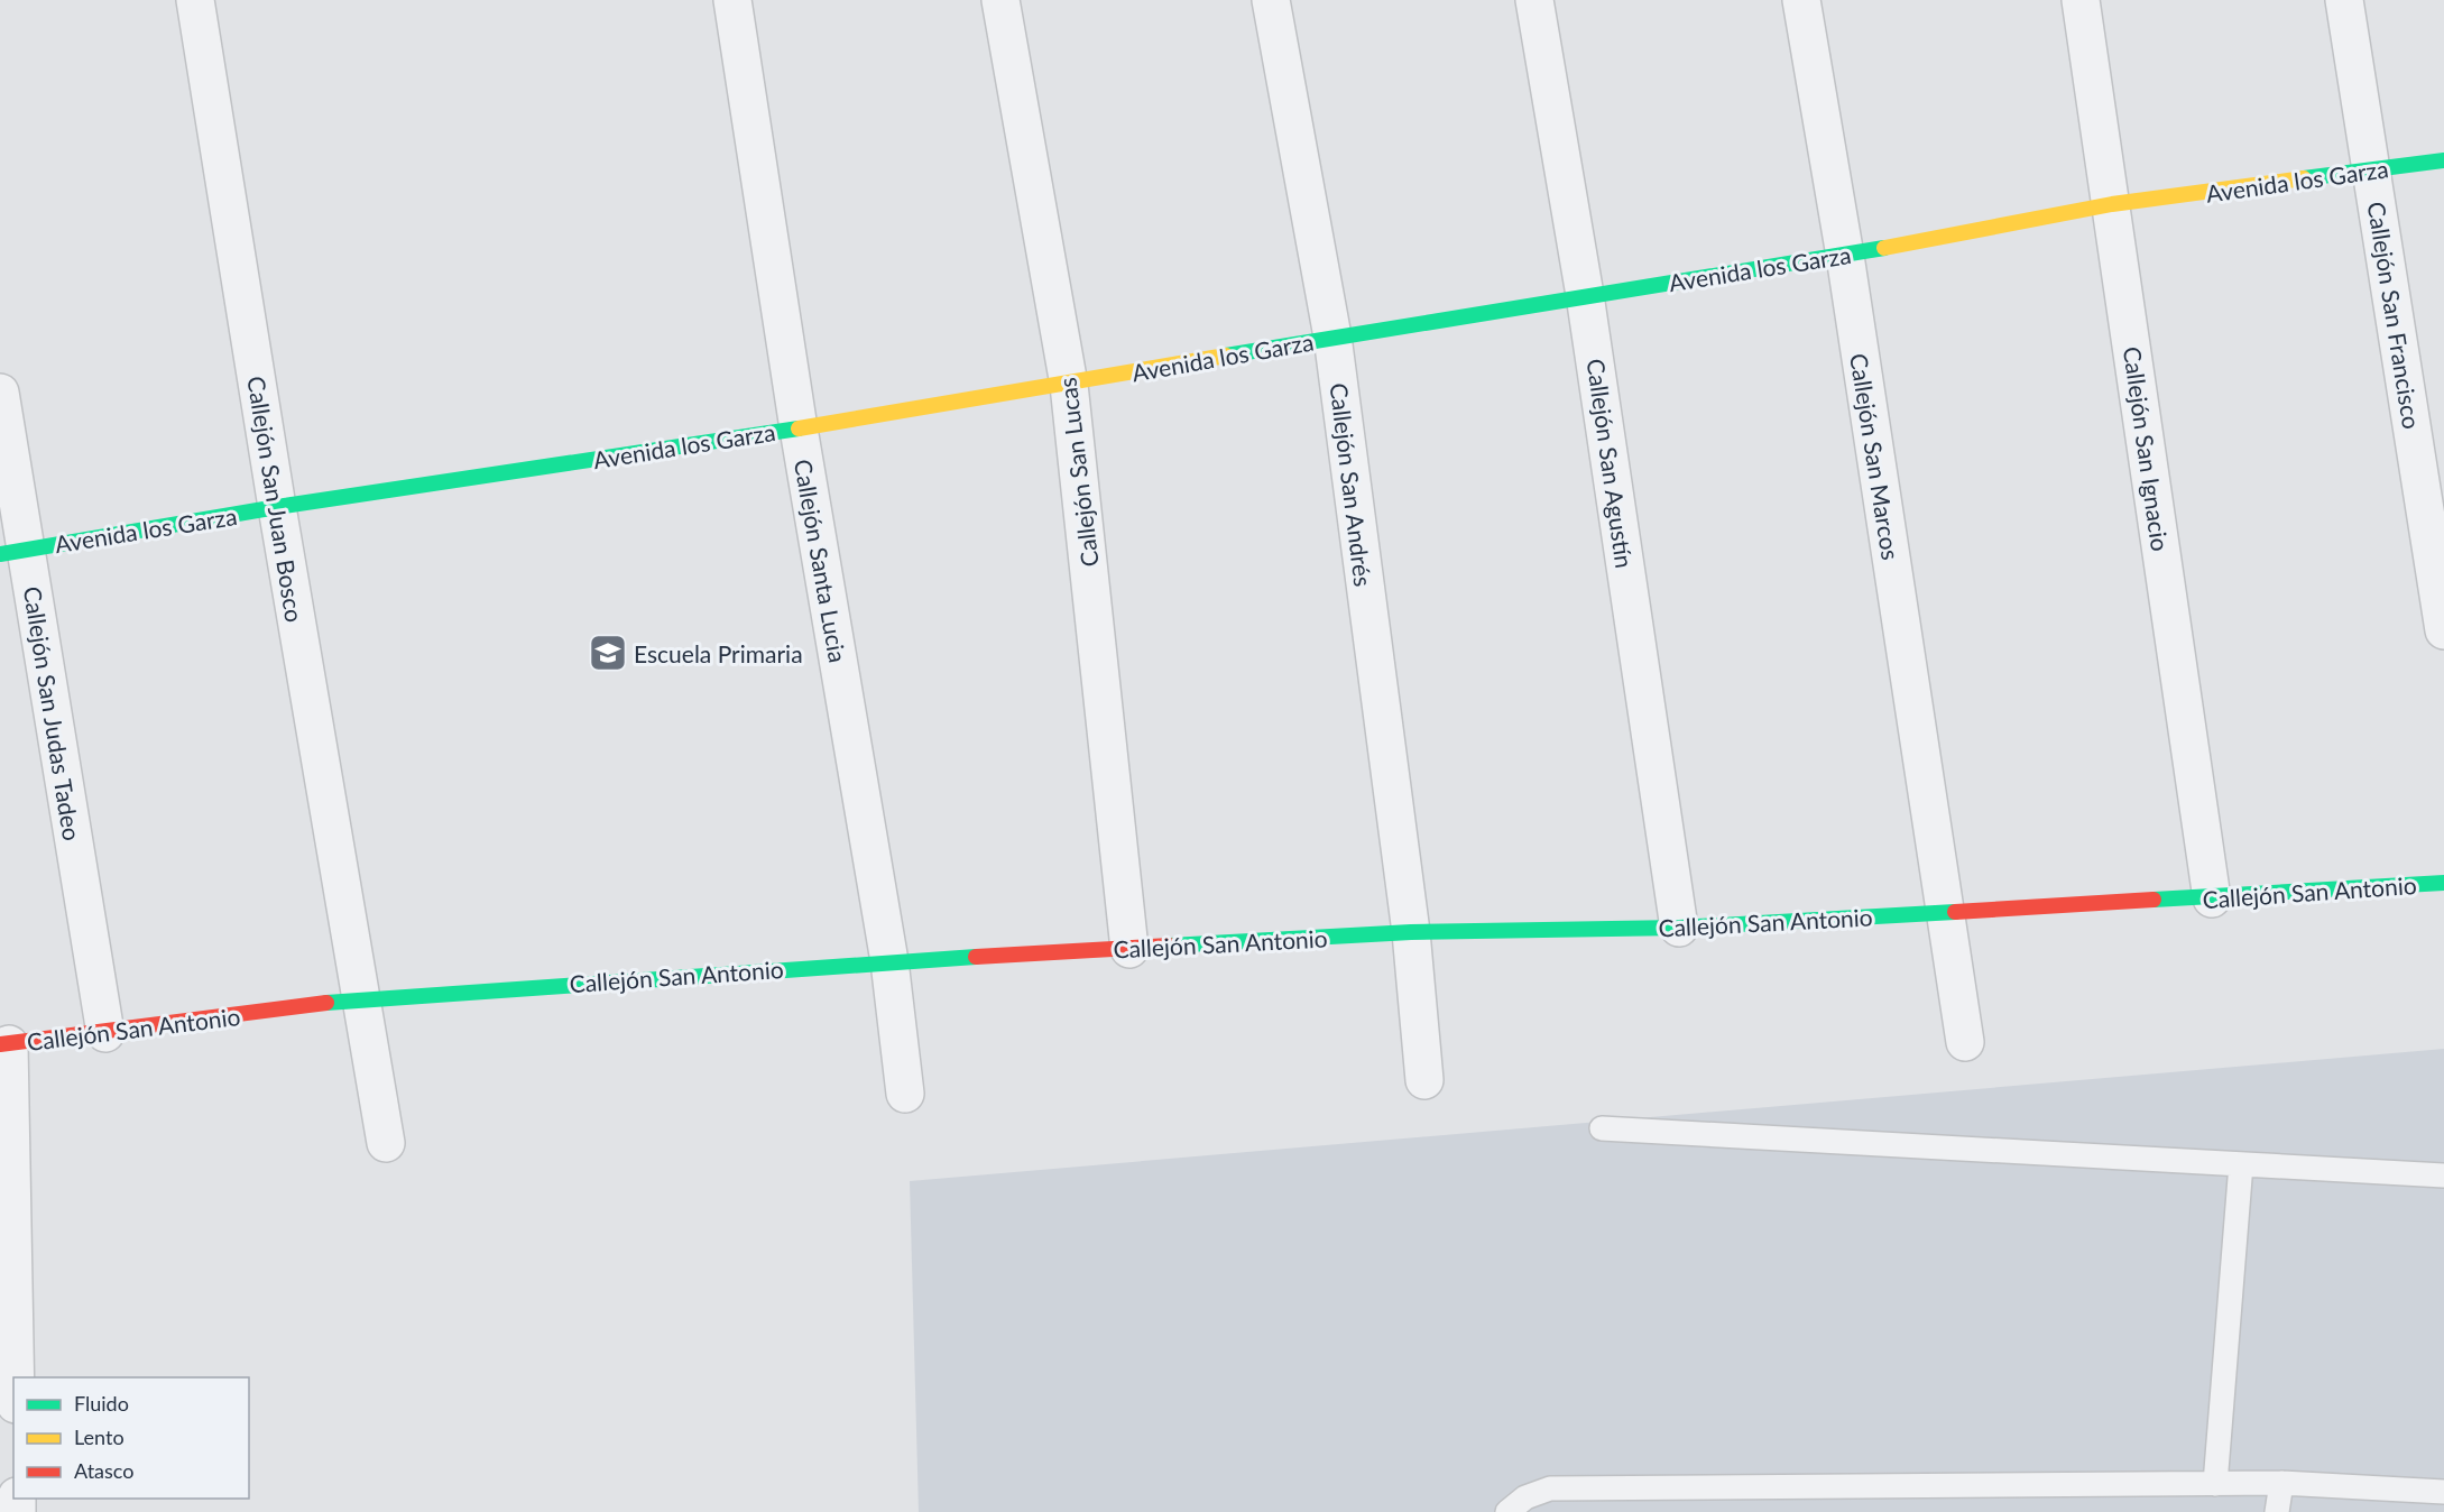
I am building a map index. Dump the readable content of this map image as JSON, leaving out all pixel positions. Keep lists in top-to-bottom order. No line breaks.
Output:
{"streets":{"street":["Avenida los Garza","Callejón San Francisco","Callejón San Ignacio","Callejón San Marcos","Callejón San Agustín","Callejón San Lucas","Callejón San Andrés","Callejón San Juan Bosco","Callejón Santa Lucia","Callejón San Judas Tadeo","Callejón San Antonio"]},"crossings":[["Avenida los Garza","Callejón San Francisco"],["Avenida los Garza","Callejón San Ignacio"],["Avenida los Garza","Callejón San Marcos"],["Avenida los Garza","Callejón San Agustín"],["Avenida los Garza","Callejón San Lucas"],["Avenida los Garza","Callejón San Andrés"],["Avenida los Garza","Callejón San Juan Bosco"],["Avenida los Garza","Callejón Santa Lucia"],["Avenida los Garza","Callejón San Judas Tadeo"],["Callejón San Ignacio","Callejón San Antonio"],["Callejón San Marcos","Callejón San Antonio"],["Callejón San Agustín","Callejón San Antonio"],["Callejón San Lucas","Callejón San Antonio"],["Callejón San Andrés","Callejón San Antonio"],["Callejón San Juan Bosco","Callejón San Antonio"],["Callejón Santa Lucia","Callejón San Antonio"],["Callejón San Judas Tadeo","Callejón San Antonio"]],"places":{"school or university":["Escuela Primaria"]},"legend":["Fluido","Lento","Atasco"]}
